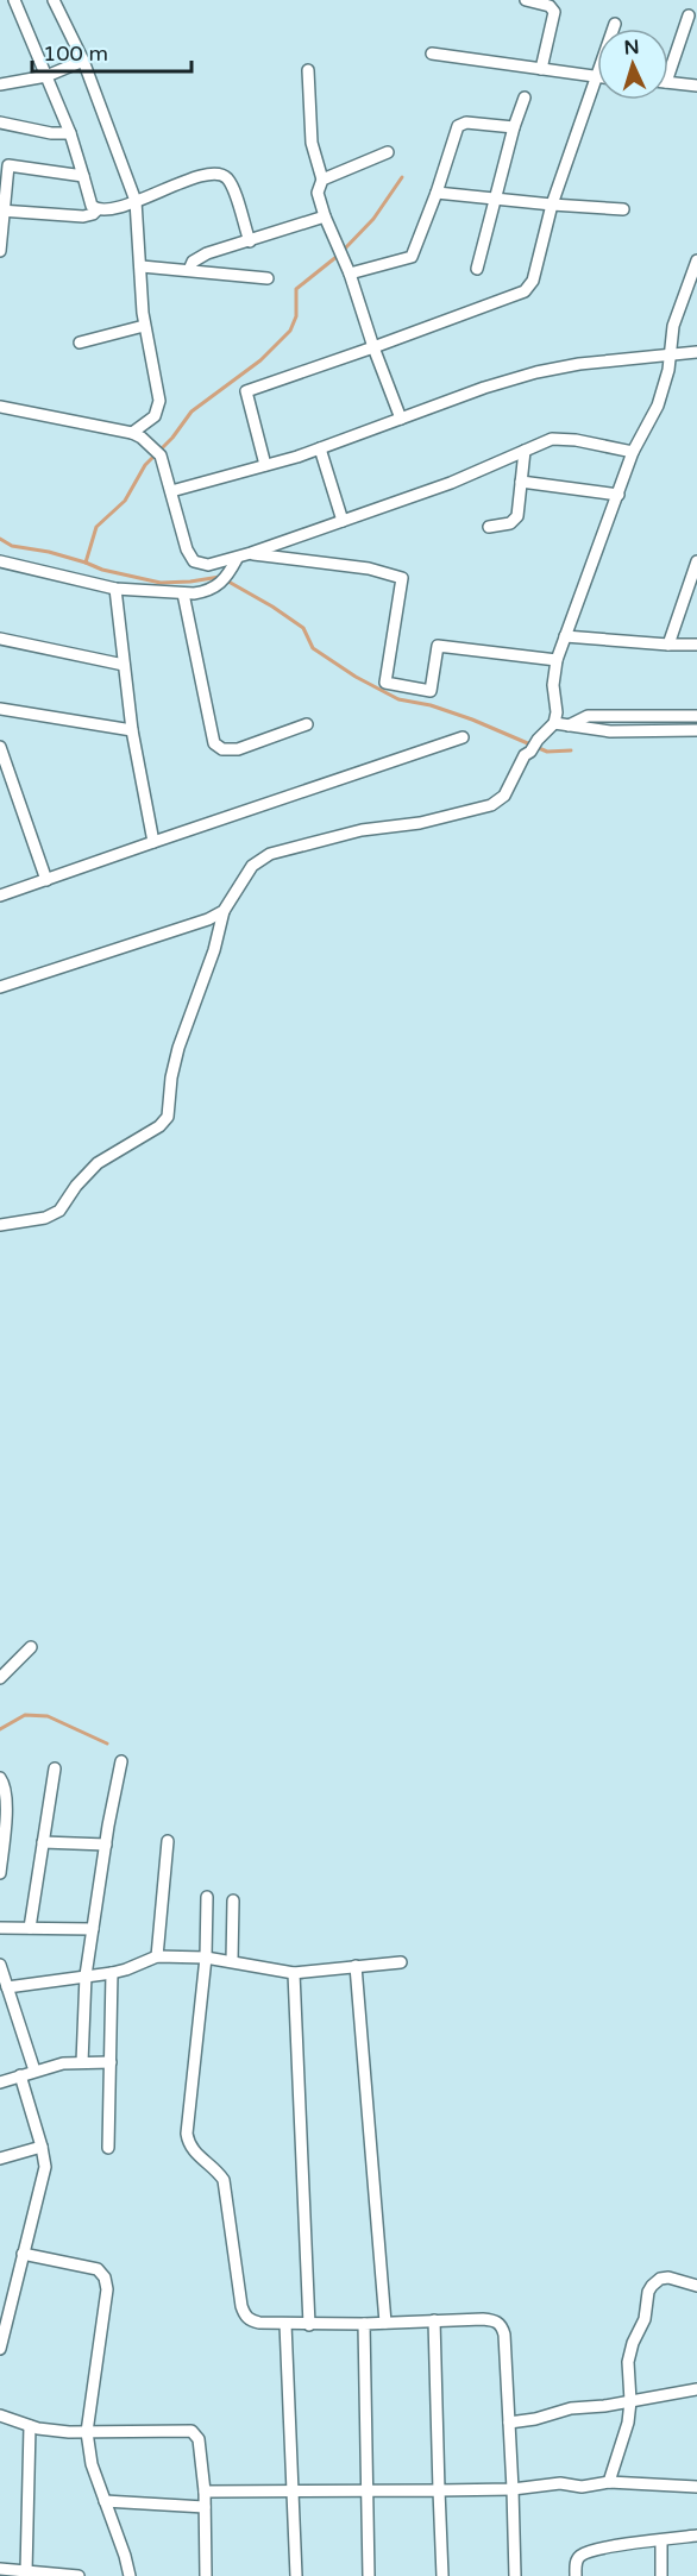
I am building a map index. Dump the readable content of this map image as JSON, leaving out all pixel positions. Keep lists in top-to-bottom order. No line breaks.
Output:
{"scale_bar":"100 m","north":"top"}
